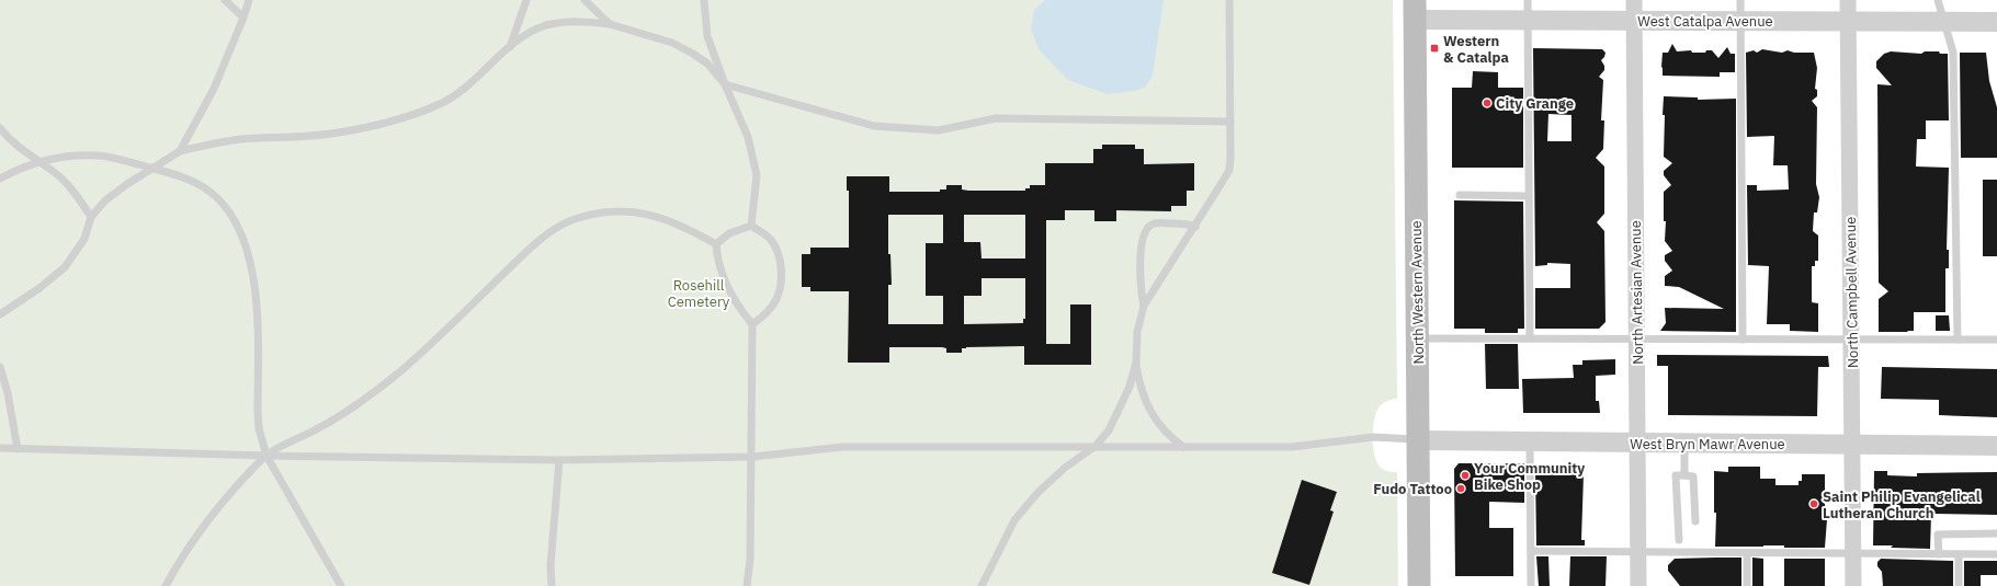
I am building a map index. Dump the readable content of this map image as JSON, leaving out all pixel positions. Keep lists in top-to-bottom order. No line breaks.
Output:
{"streets":{"main road":["North Western Avenue"],"street":["West Catalpa Avenue","North Artesian Avenue","North Campbell Avenue","West Bryn Mawr Avenue"]},"crossings":[["West Catalpa Avenue","North Western Avenue"],["West Catalpa Avenue","North Artesian Avenue"],["West Catalpa Avenue","North Campbell Avenue"],["North Western Avenue","West Bryn Mawr Avenue"],["North Artesian Avenue","West Bryn Mawr Avenue"],["North Campbell Avenue","West Bryn Mawr Avenue"]],"parks":["Rosehill Cemetery"],"places":{"transit":["Western & Catalpa"],"other":["City Grange","Your Community Bike Shop","Fudo Tattoo","Saint Philip Evangelical Lutheran Church"]}}
